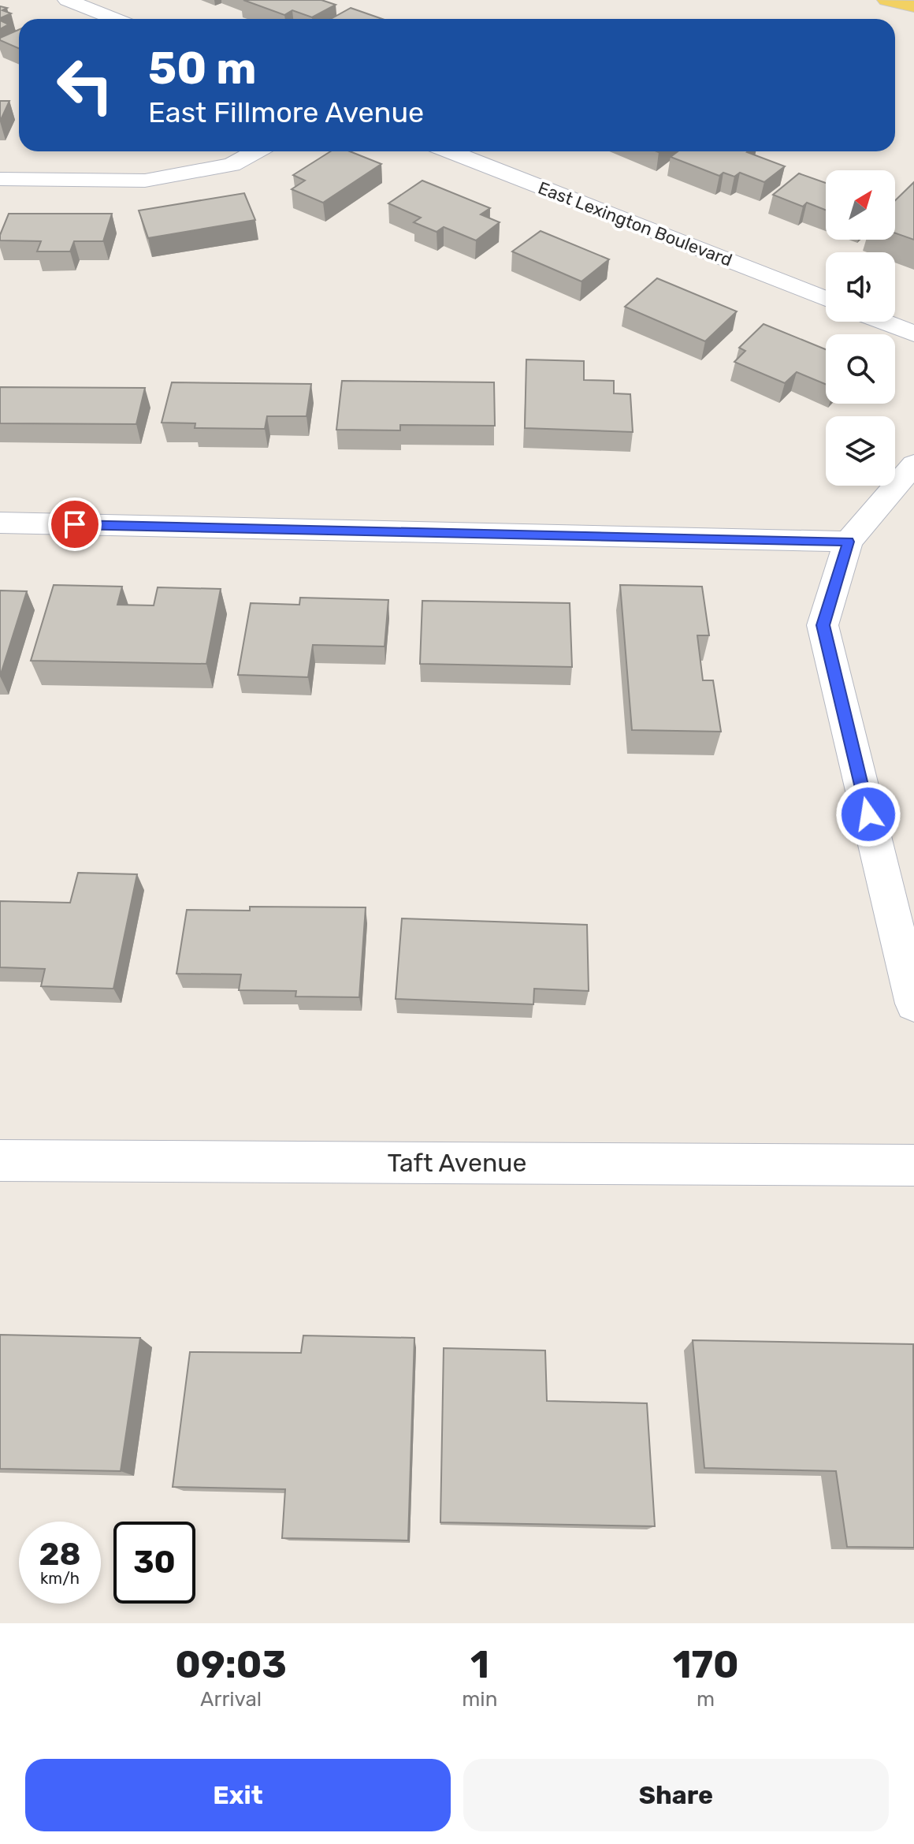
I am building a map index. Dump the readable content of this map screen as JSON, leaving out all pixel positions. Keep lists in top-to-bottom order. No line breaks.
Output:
{"streets":{"street":["East Lexington Boulevard","Taft Avenue"]},"north":"top right","page":{"turn":["50 m","East Fillmore Avenue"],"speed":"28 km/h","limit":"30","eta":["09:03","Arrival","1","min","170","m"],"buttons":["Exit","Share"]}}
